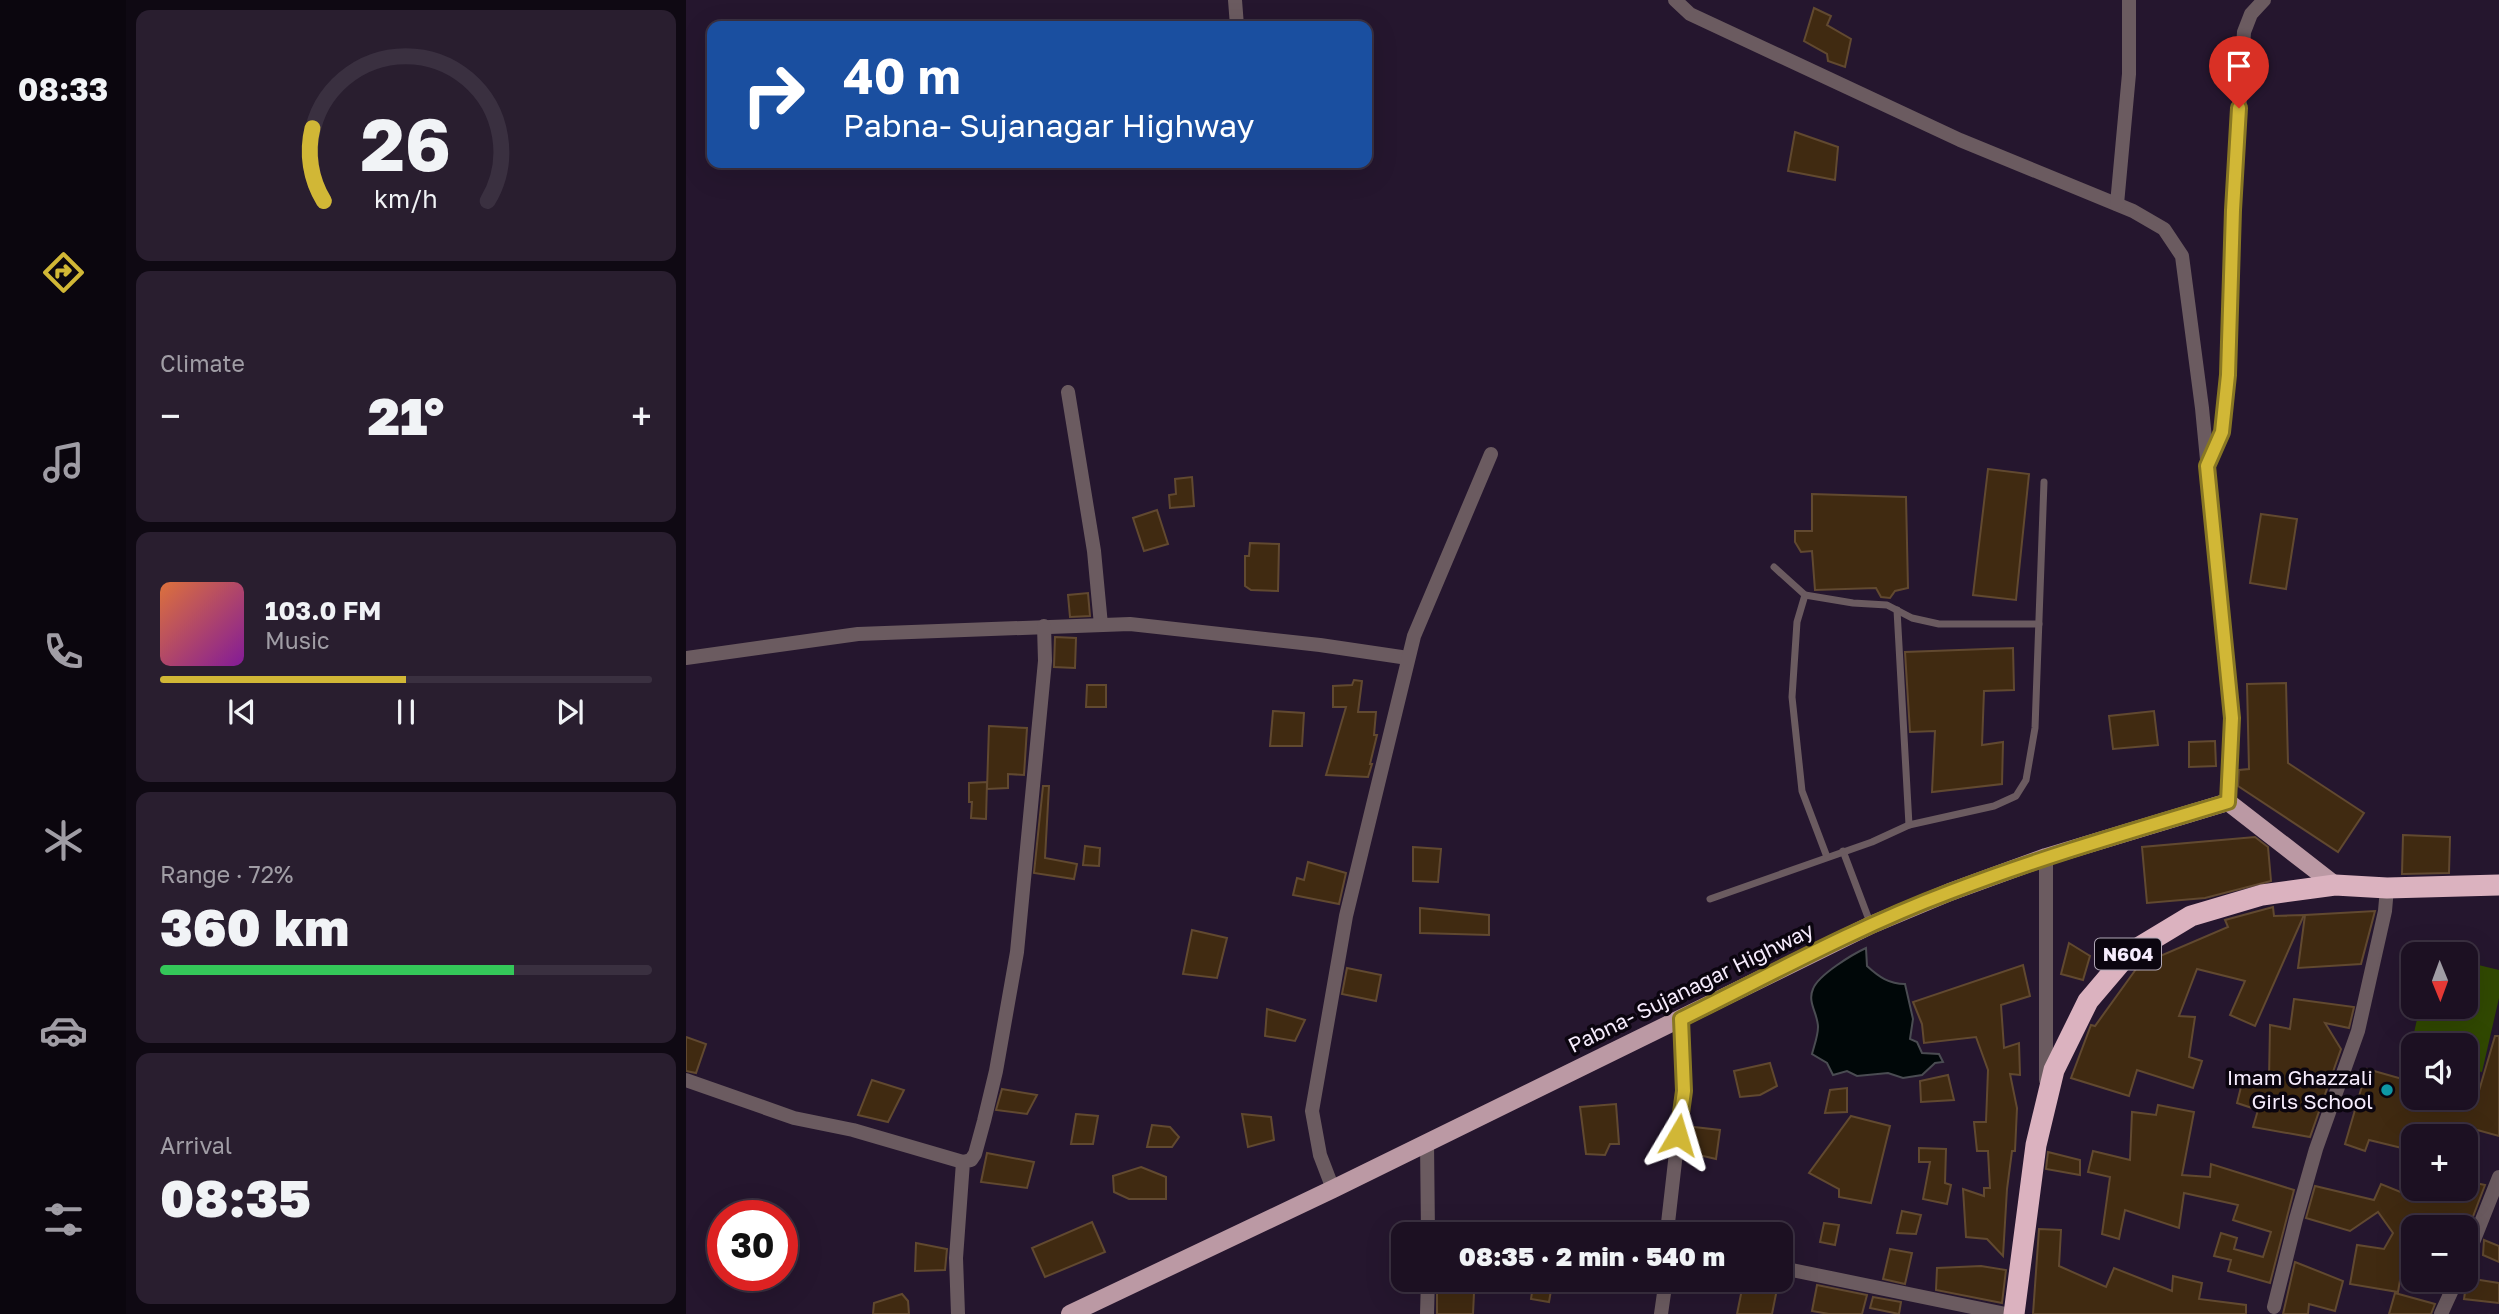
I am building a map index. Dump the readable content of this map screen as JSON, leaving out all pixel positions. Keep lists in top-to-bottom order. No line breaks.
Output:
{"streets":{"highway":["N604"],"main road":["Pabna- Sujanagar Highway"]},"places":["Imam Ghazzali Girls School"],"north":"bottom","page":{"tabs":"08:33","turn":["40 m","Pabna- Sujanagar Highway"],"tile":["Climate",["Range · 72%","360 km"],["Arrival","08:35"]],"heat":["−","21°","+"],"song":["103.0 FM","Music"],"map_buttons":["+","−"],"limit":"30","trip":"08:35 · 2 min · 540 m","gauge":["26","km/h"]}}
